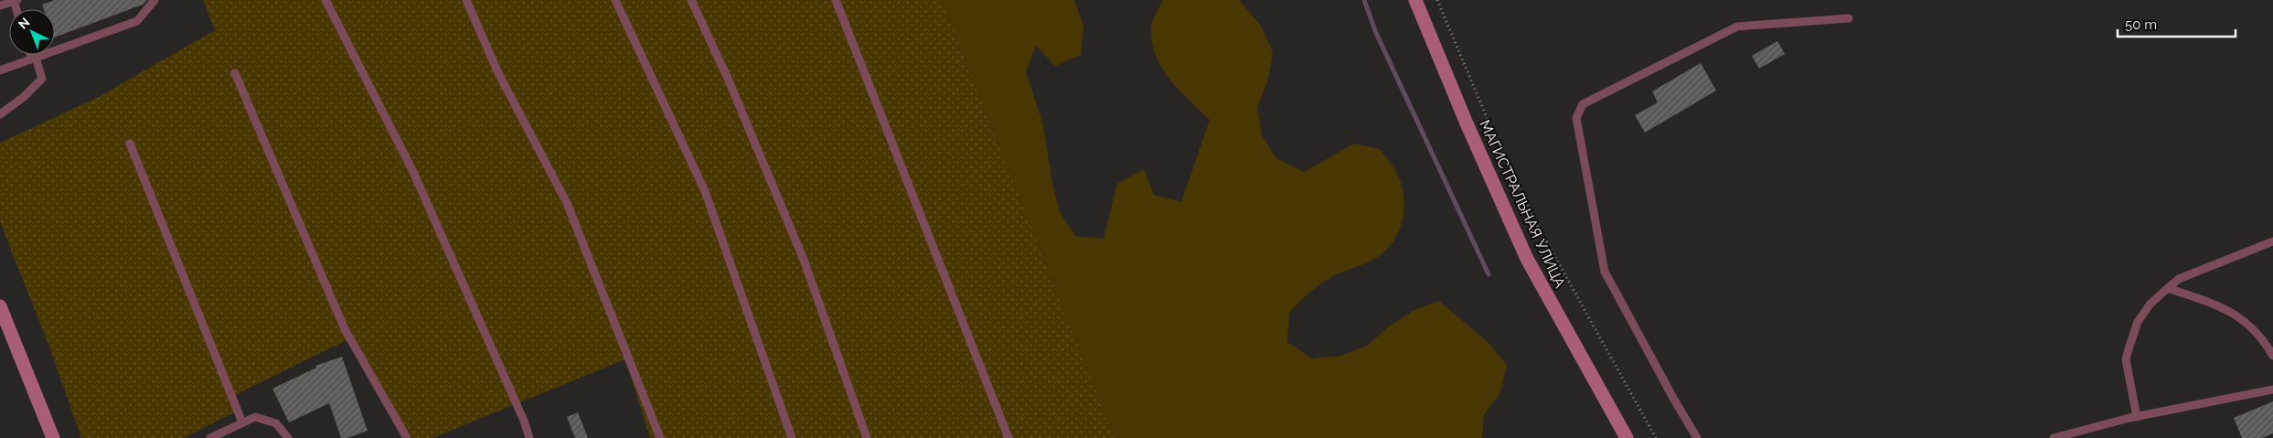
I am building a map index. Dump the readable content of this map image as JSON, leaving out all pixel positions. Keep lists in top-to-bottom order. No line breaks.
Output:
{"streets":{"main road":["МАГИСТРАЛЬНАЯ УЛИЦА"]},"scale_bar":"50 m","north":"top left"}
